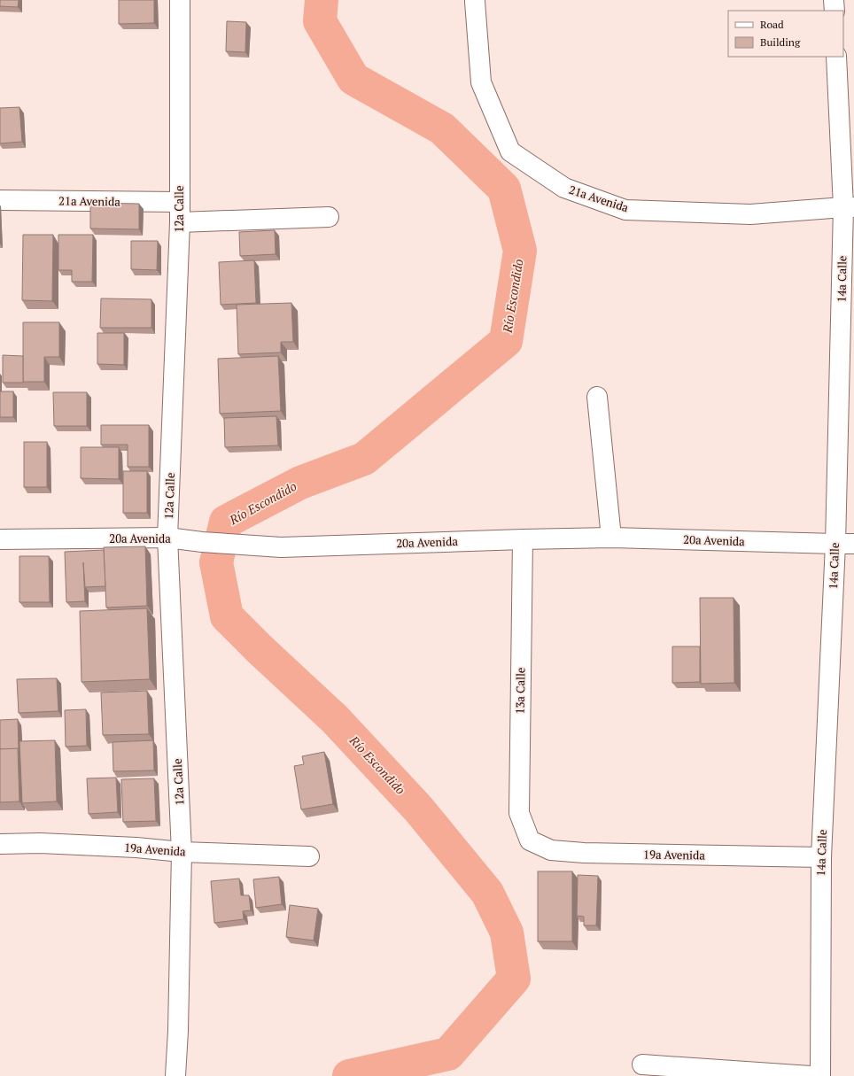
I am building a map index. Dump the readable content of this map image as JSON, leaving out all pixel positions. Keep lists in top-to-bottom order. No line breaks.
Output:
{"streets":{"street":["21a Avenida","12a Calle","14a Calle","20a Avenida","13a Calle","19a Avenida"]},"crossings":[["21a Avenida","12a Calle"],["21a Avenida","14a Calle"],["12a Calle","20a Avenida"],["12a Calle","19a Avenida"],["14a Calle","20a Avenida"],["14a Calle","19a Avenida"],["20a Avenida","13a Calle"],["13a Calle","19a Avenida"]],"water":["Río Escondido"],"legend":["Road","Building"]}
